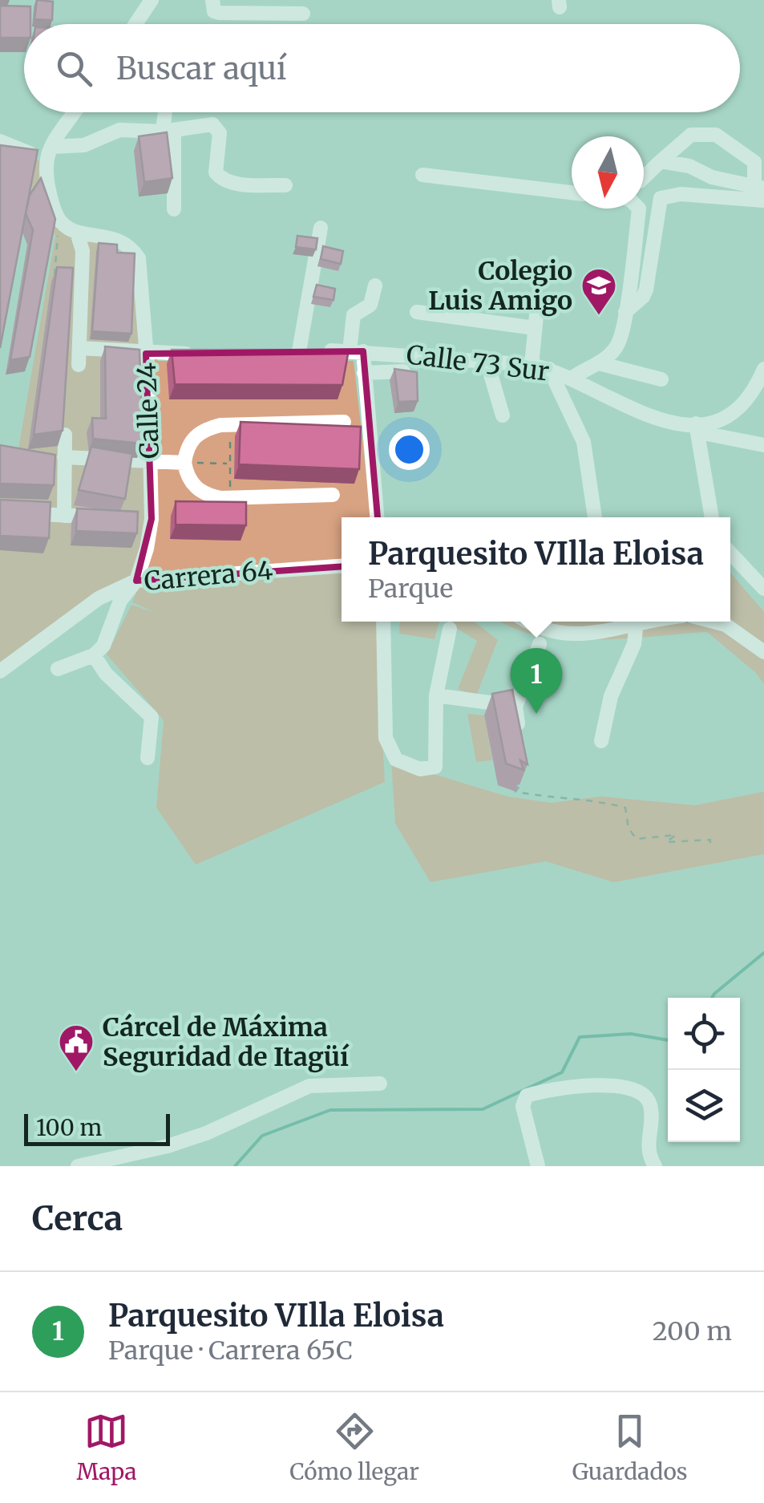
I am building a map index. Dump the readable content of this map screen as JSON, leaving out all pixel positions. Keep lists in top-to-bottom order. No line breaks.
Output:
{"streets":{"street":["Calle 73 Sur","Calle 24","Carrera 64"]},"crossings":[["Calle 24","Carrera 64"]],"places":{"school or university":["Colegio Luis Amigo"],"public building":["Cárcel de Máxima Seguridad de Itagüí"]},"scale_bar":"100 m","north":"bottom","page":{"search":"Buscar aquí","popup":["Parquesito VIlla Eloisa","Parque"],"pins":"1","scale":"100 m","heading":"Cerca","list":[{"mark":"1","name":"Parquesito VIlla Eloisa","note":"Parque · Carrera 65C","value":"200 m"}],"nav":["Mapa","Cómo llegar","Guardados"]}}
